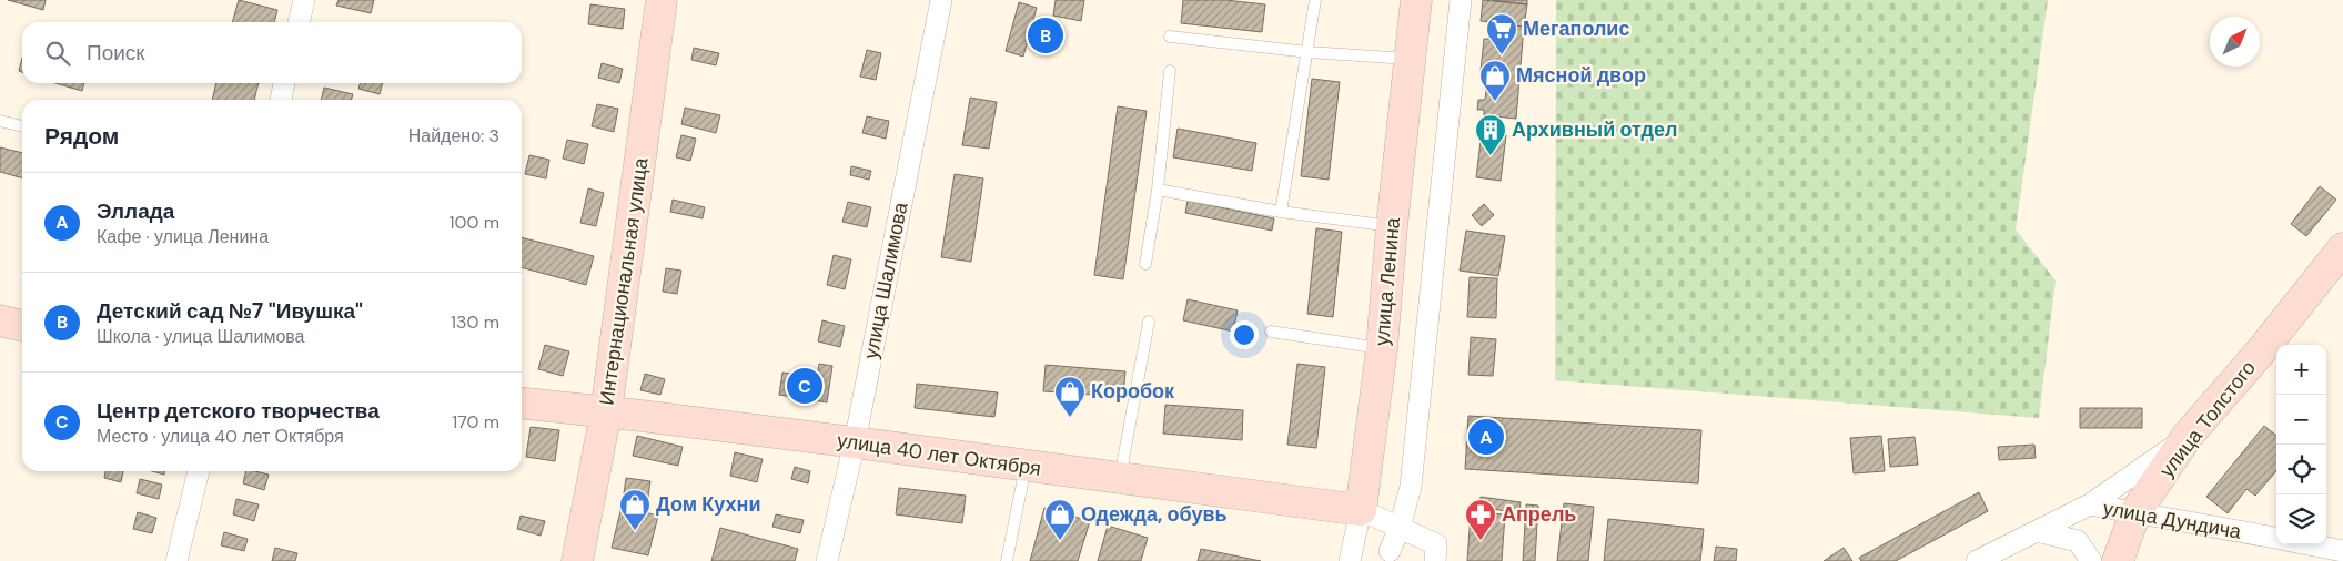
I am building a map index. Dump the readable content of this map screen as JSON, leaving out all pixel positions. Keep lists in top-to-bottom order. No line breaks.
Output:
{"streets":{"street":["улица Шалимова","Интернациональная улица","улица Ленина","улица Толстого","улица 40 лет Октября","улица Дундича"]},"crossings":[["улица Шалимова","улица 40 лет Октября"],["Интернациональная улица","улица 40 лет Октября"],["улица Ленина","улица 40 лет Октября"],["улица Толстого","улица Дундича"]],"places":{"supermarket":["Мегаполис"],"shop":["Мясной двор","Коробок","Дом Кухни","Одежда, обувь"],"building":["Архивный отдел"],"pharmacy":["Апрель"]},"north":"top right","page":{"pins":["B","C","A"],"search":"Поиск","heading":["Рядом","Найдено: 3"],"list":[{"mark":"A","name":"Эллада","note":"Кафе · улица Ленина","value":"100 m"},{"mark":"B","name":"Детский сад №7 \"Ивушка\"","note":"Школа · улица Шалимова","value":"130 m"},{"mark":"C","name":"Центр детского творчества","note":"Место · улица 40 лет Октября","value":"170 m"}],"map_buttons":["+","−"]}}
